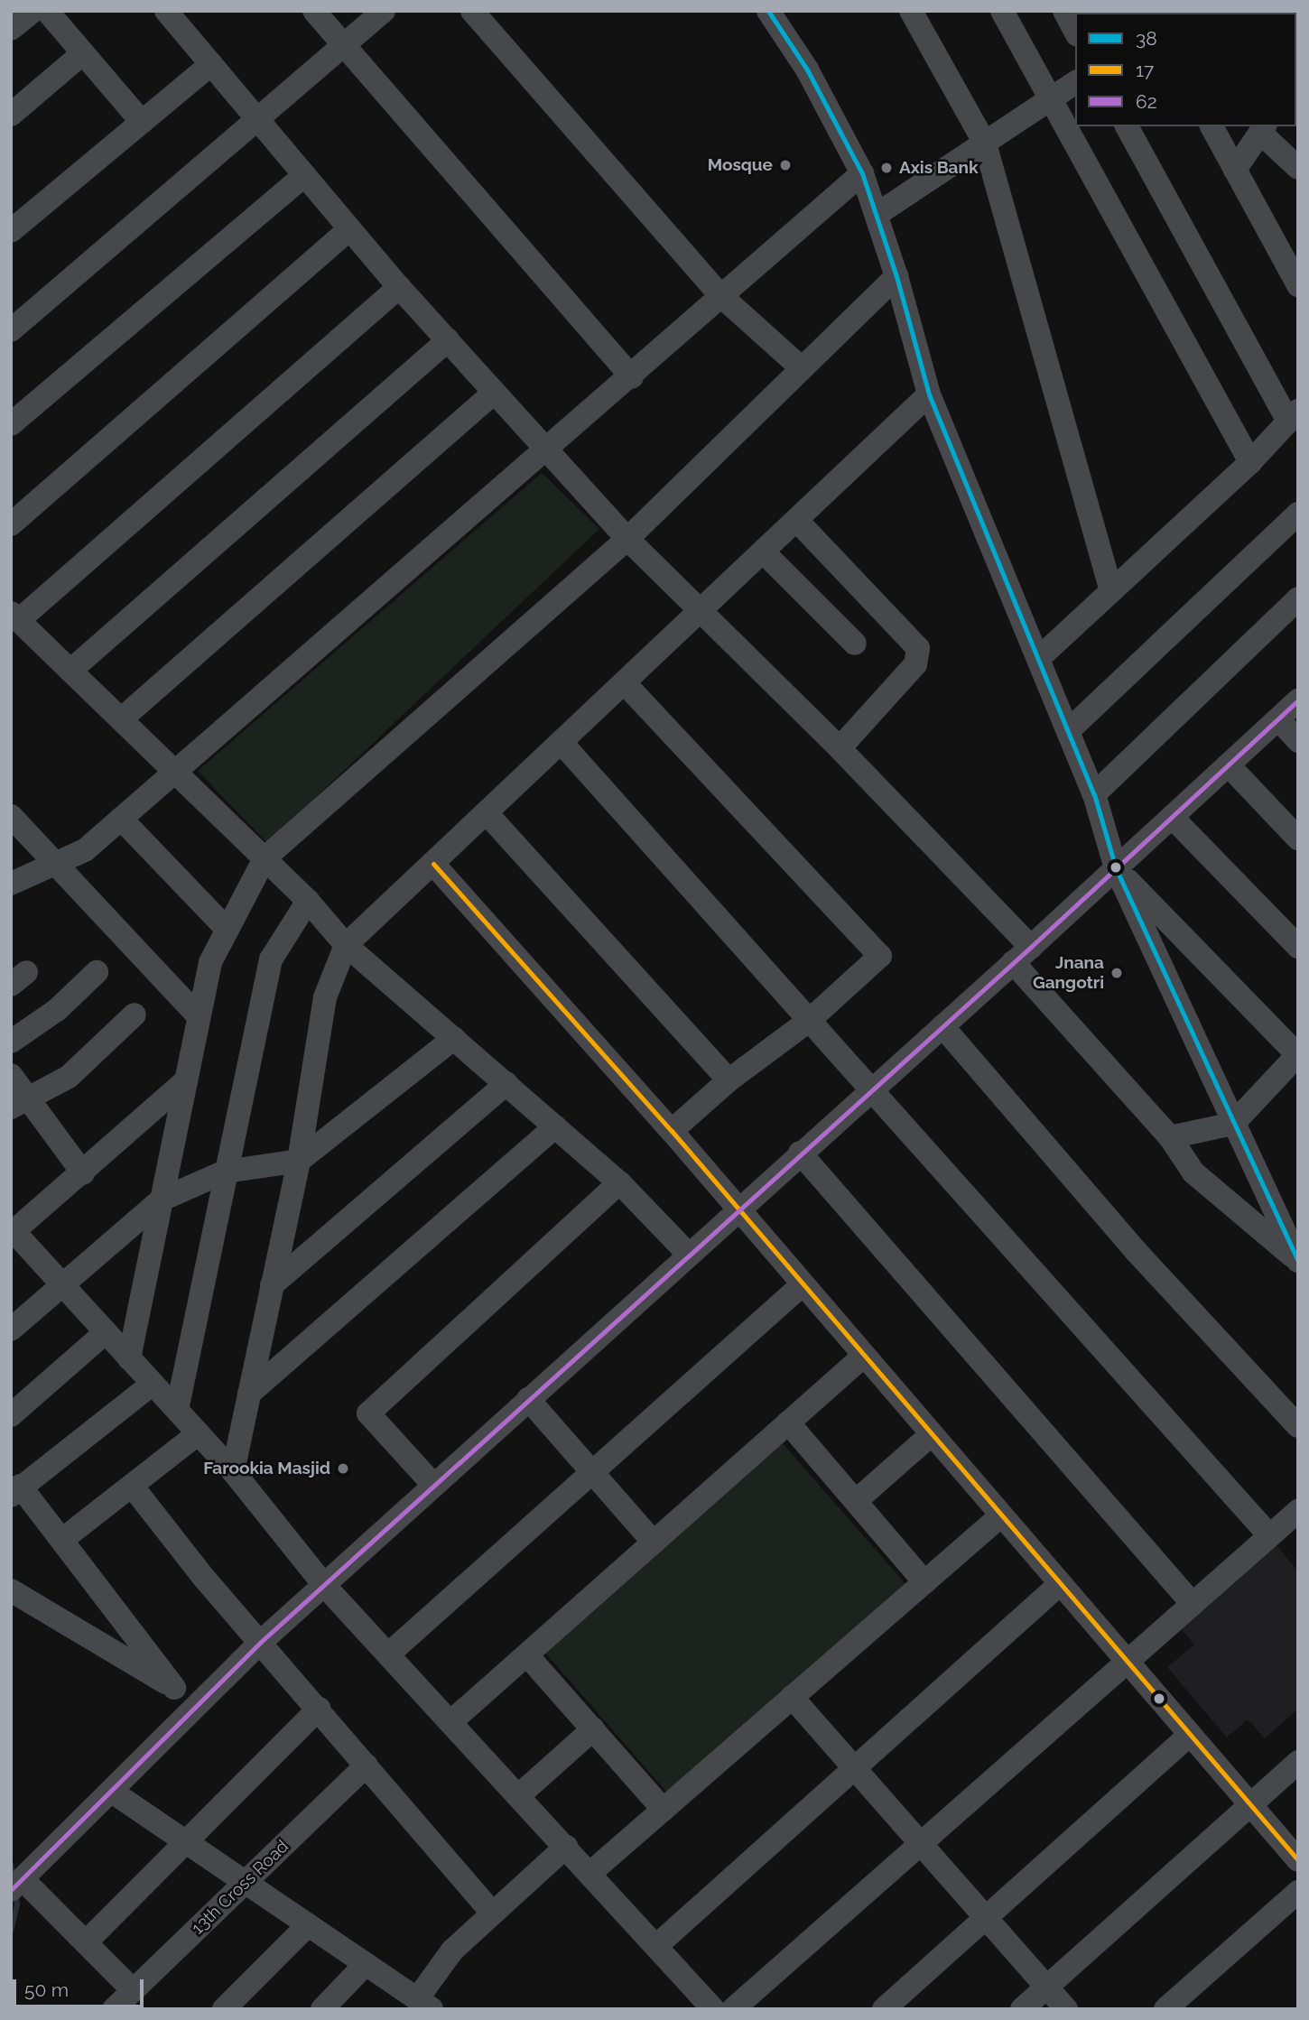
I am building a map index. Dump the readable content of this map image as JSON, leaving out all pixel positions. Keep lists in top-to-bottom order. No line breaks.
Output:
{"streets":{"street":["13th Cross Road"]},"places":["Mosque","Axis Bank","Jnana Gangotri","Farookia Masjid"],"lines":["transit line 38","transit line 62","transit line 17"],"legend":["38","17","62"],"scale_bar":"50 m"}
